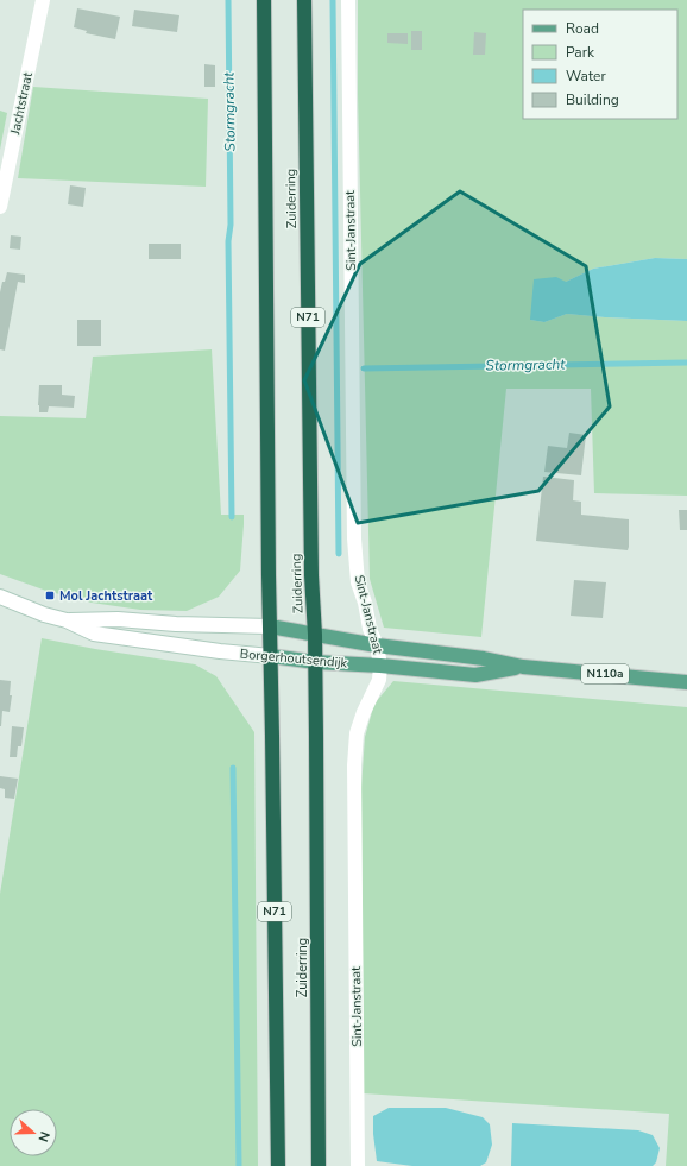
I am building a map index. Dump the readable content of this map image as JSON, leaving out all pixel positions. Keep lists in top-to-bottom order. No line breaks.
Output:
{"streets":{"highway":["Zuiderring","N71"],"main road":["Borgerhoutsendijk","N110a"],"street":["Jachtstraat","Sint-Janstraat"]},"crossings":[["Zuiderring","Borgerhoutsendijk"],["Sint-Janstraat","Borgerhoutsendijk"]],"water":["Stormgracht"],"places":{"transit":["Mol Jachtstraat"]},"legend":["Road","Park","Water","Building"],"north":"right"}
